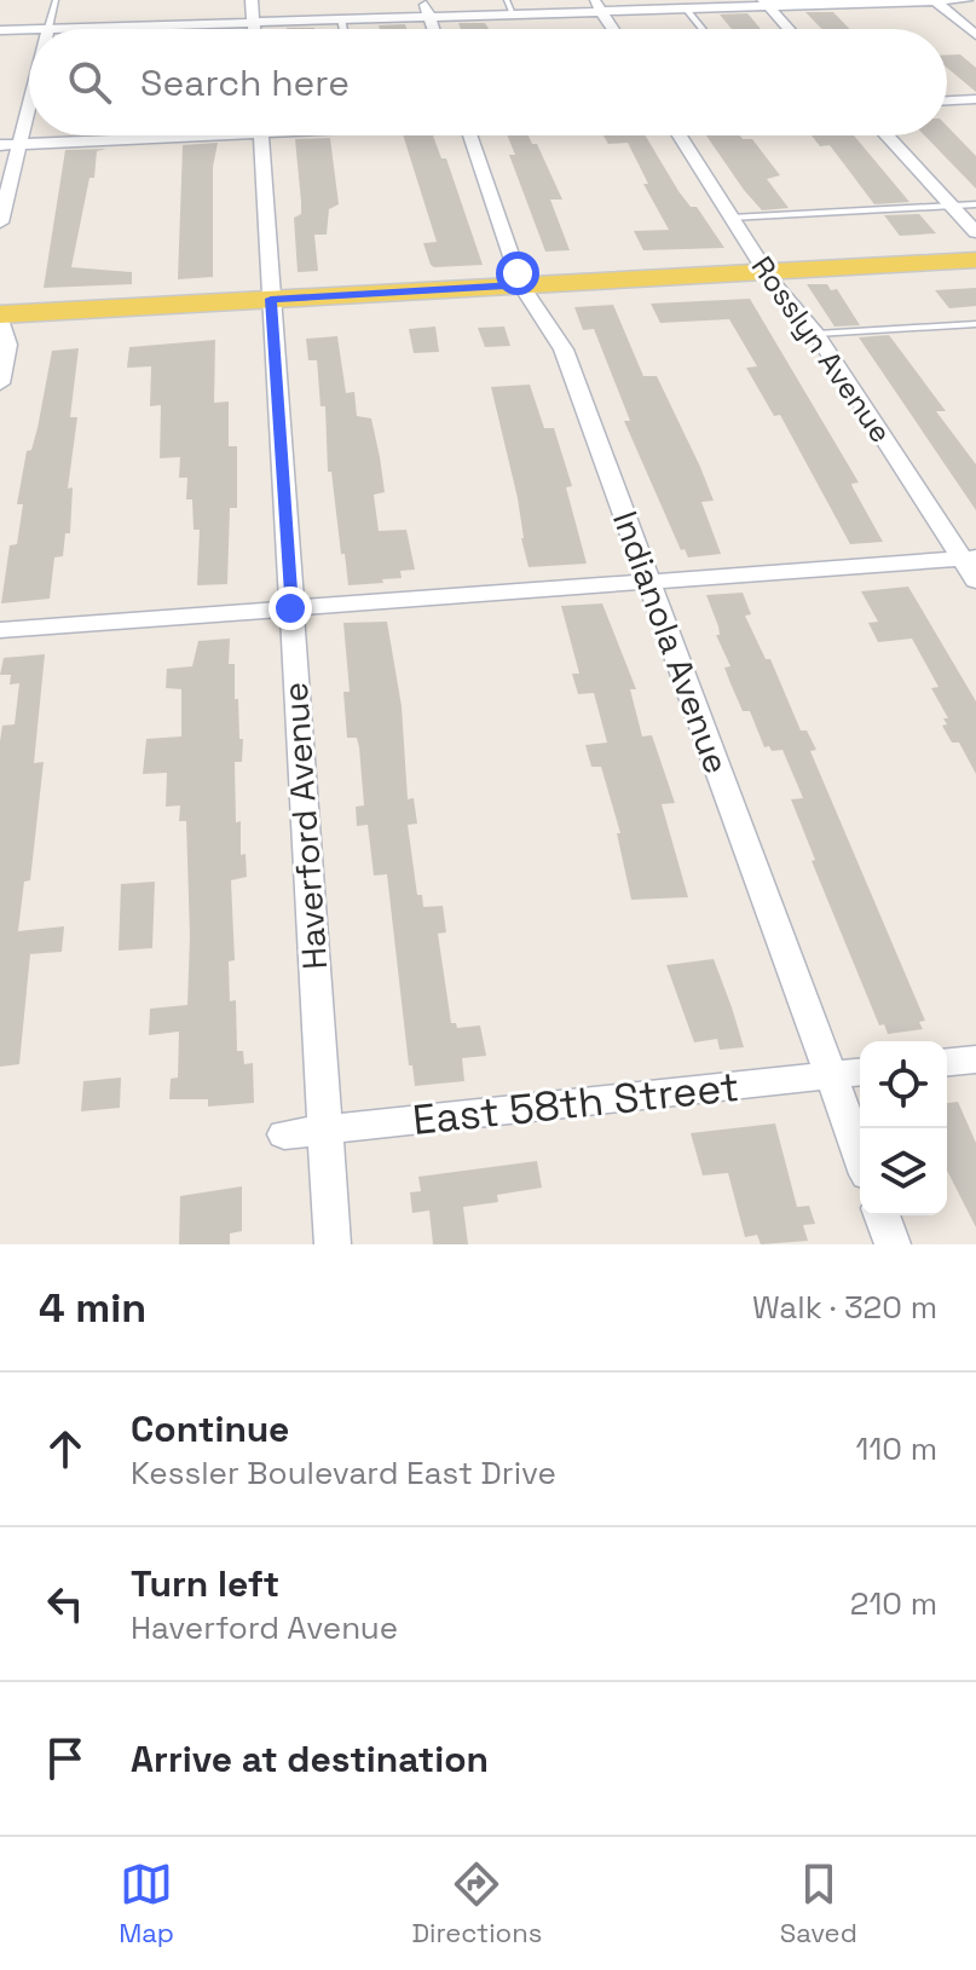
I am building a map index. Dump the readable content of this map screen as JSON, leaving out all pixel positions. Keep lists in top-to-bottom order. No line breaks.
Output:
{"streets":{"street":["Rosslyn Avenue","Indianola Avenue","Haverford Avenue","East 58th Street"]},"crossings":[["Indianola Avenue","East 58th Street"],["Haverford Avenue","East 58th Street"]],"page":{"search":"Search here","heading":["4 min","Walk · 320 m"],"list":[["Continue","Kessler Boulevard East Drive","110 m"],["Turn left","Haverford Avenue","210 m"],"Arrive at destination"],"nav":["Map","Directions","Saved"]}}
